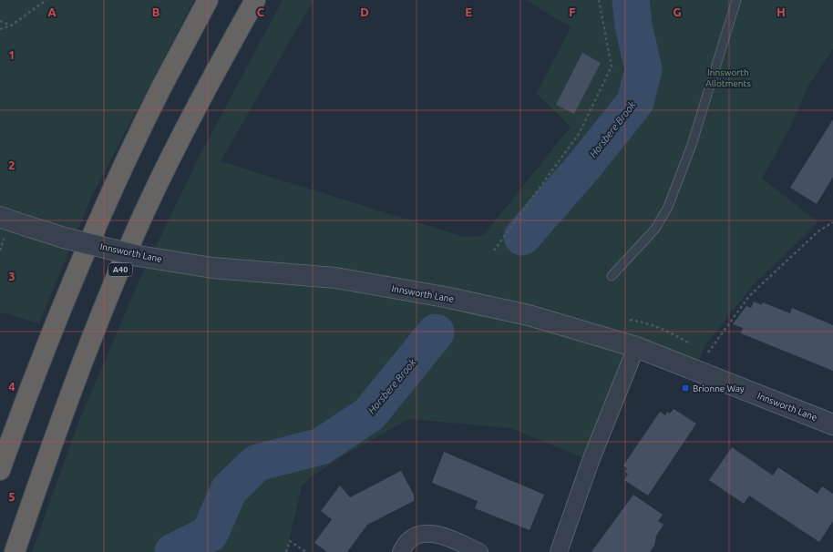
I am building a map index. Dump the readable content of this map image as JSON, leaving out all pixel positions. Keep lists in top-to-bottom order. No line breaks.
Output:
{"streets":{"highway":["A40"],"street":["Innsworth Lane"]},"water":["Horsbere Brook"],"parks":["Innsworth Allotments"],"places":{"transit":["Brionne Way"]},"grid":{"columns":["A","B","C","D","E","F","G","H"],"rows":["1","2","3","4","5"]}}
